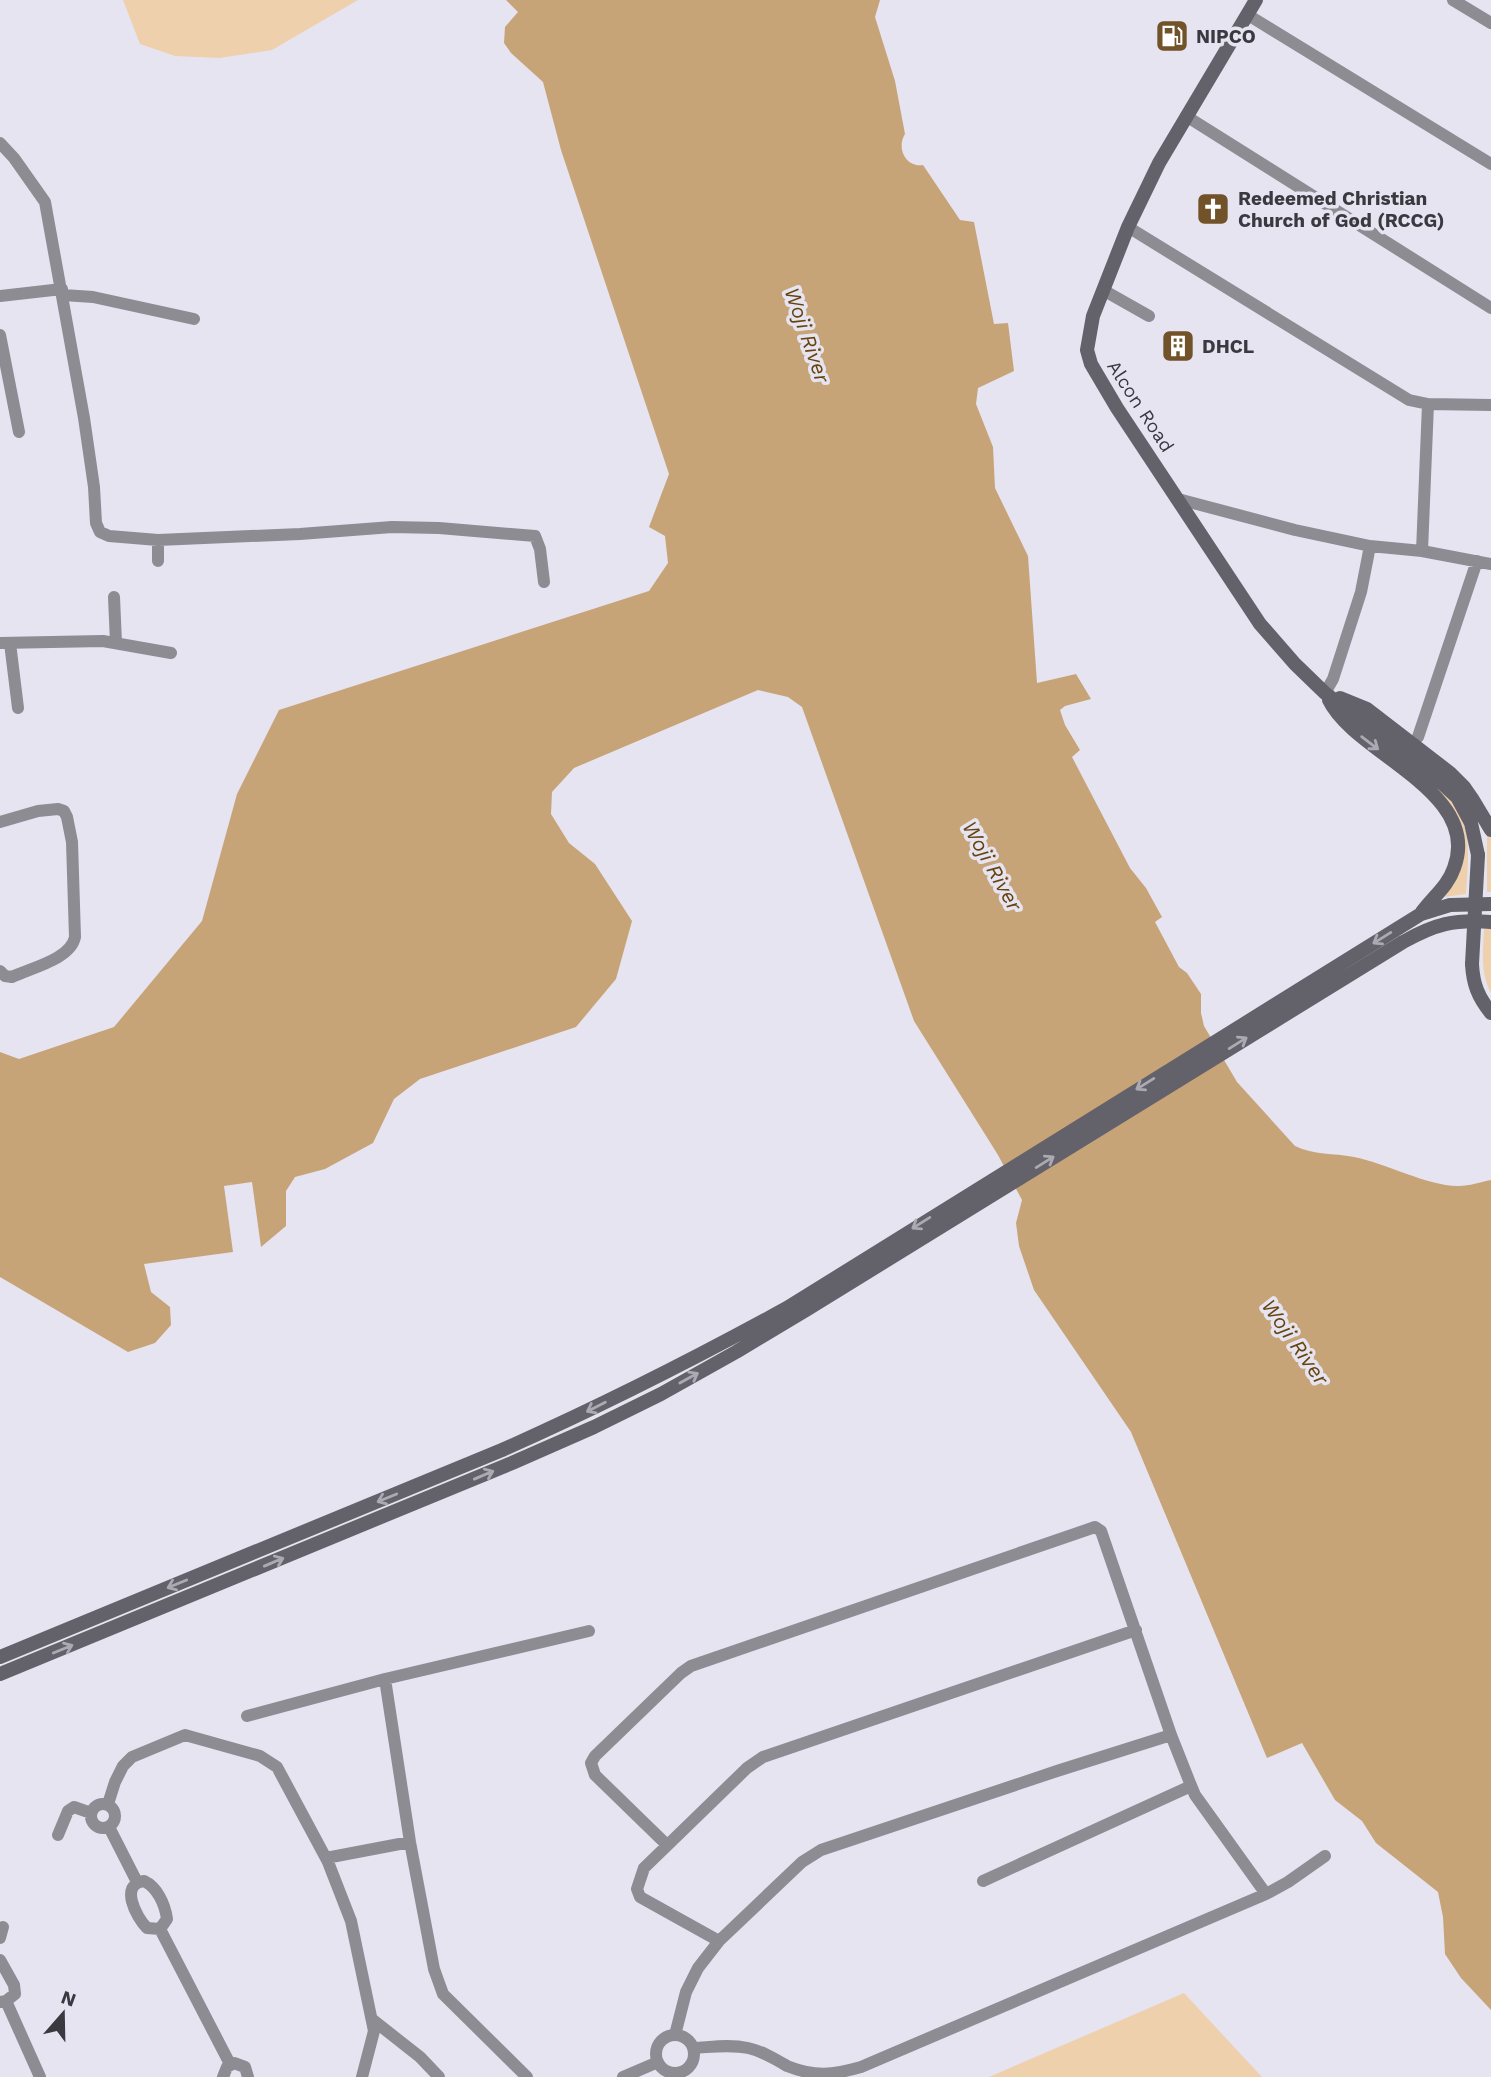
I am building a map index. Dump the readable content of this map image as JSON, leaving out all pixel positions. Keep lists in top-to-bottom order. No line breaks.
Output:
{"streets":{"main road":["Alcon Road"]},"water":["Woji River"],"places":{"fuel station":["NIPCO"],"church":["Redeemed Christian Church of God (RCCG)"],"building":["DHCL"]},"north":"top"}
